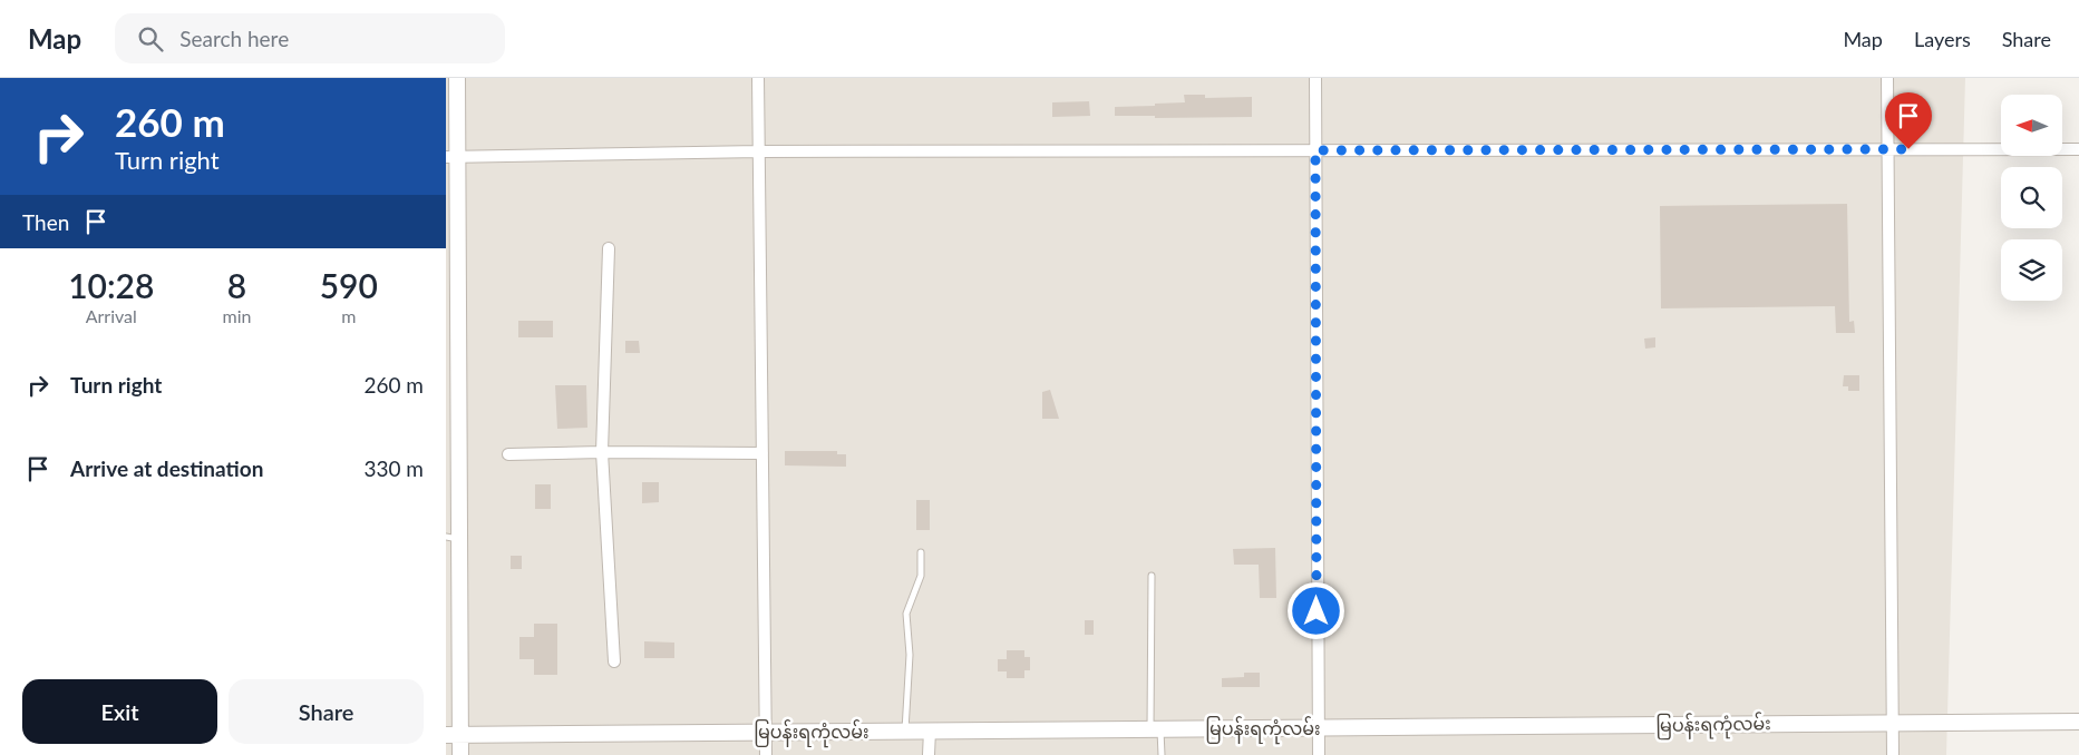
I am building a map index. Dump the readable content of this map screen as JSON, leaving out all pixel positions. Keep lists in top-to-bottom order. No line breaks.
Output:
{"streets":{"street":["မြပန်းရကုံလမ်း"]},"north":"left","page":{"header":"Map","search":"Search here","nav":["Map","Layers","Share"],"turn":["260 m","Turn right"],"then":"Then","eta":["10:28","Arrival","8","min","590","m"],"list":[{"name":"Turn right","value":"260 m"},{"name":"Arrive at destination","value":"330 m"}],"buttons":["Exit","Share"]}}
